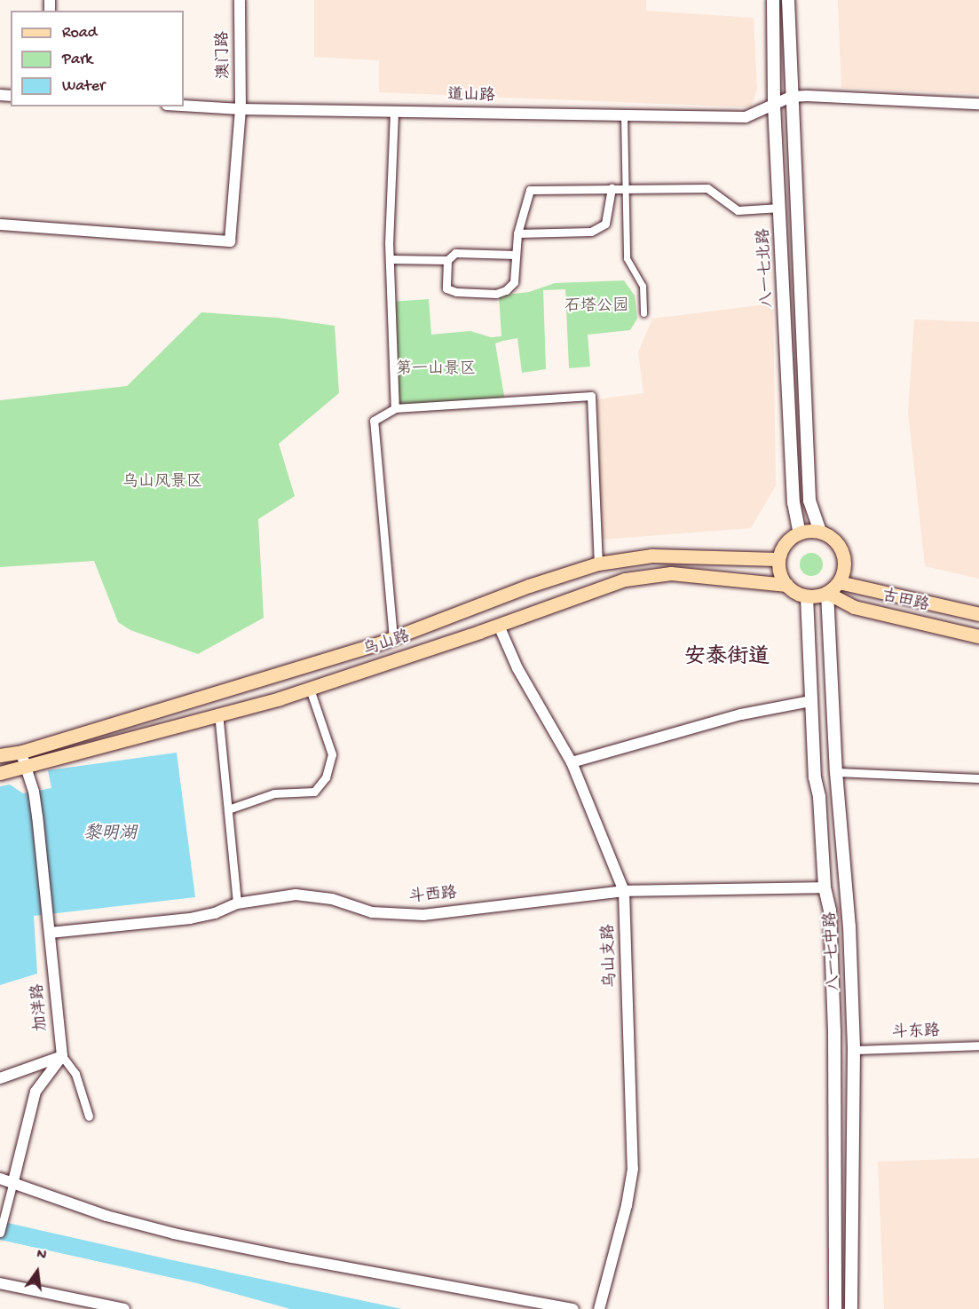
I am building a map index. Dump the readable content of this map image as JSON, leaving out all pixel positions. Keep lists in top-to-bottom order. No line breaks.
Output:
{"streets":{"main road":["八一七北路","古田路","乌山路","八一七中路"],"street":["澳门路","道山路","斗西路","乌山支路","加洋路","斗东路"]},"crossings":[["澳门路","道山路"],["道山路","八一七北路"],["八一七北路","古田路"],["八一七北路","乌山路"],["八一七北路","八一七中路"],["古田路","乌山路"],["古田路","八一七中路"],["乌山路","八一七中路"],["乌山路","乌山支路"],["乌山路","加洋路"],["斗西路","八一七中路"],["斗西路","乌山支路"],["斗西路","加洋路"],["八一七中路","斗东路"]],"districts":["安泰街道"],"water":["黎明湖"],"parks":["石塔公园","第一山景区","乌山风景区"],"legend":["Road","Park","Water"],"north":"top"}
